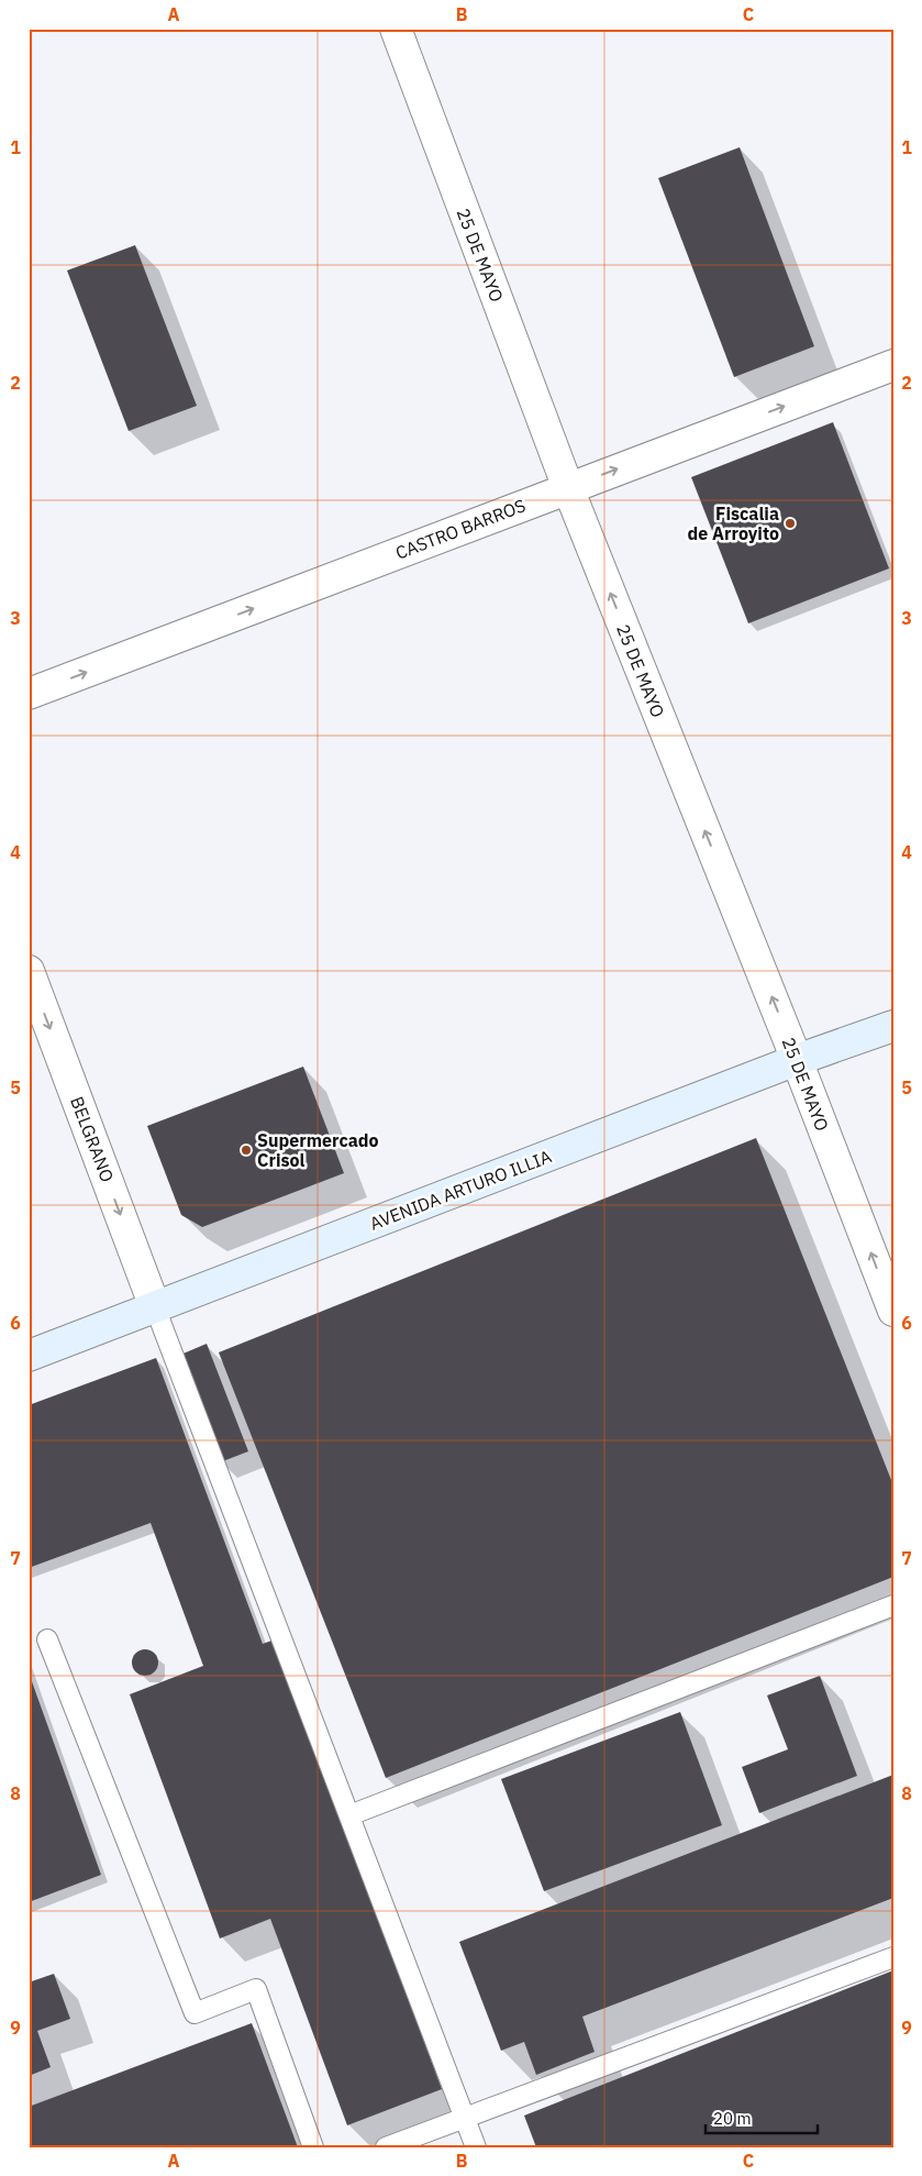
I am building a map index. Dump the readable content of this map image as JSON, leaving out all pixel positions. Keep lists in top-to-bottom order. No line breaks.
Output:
{"streets":{"main road":["AVENIDA ARTURO ILLIA"],"street":["25 DE MAYO","CASTRO BARROS","BELGRANO"]},"crossings":[["25 DE MAYO","CASTRO BARROS"],["25 DE MAYO","AVENIDA ARTURO ILLIA"],["BELGRANO","AVENIDA ARTURO ILLIA"]],"one_way":["25 DE MAYO","CASTRO BARROS","BELGRANO"],"places":["Fiscalia de Arroyito","Supermercado Crisol"],"scale_bar":"20 m","grid":{"columns":["A","B","C"],"rows":["1","2","3","4","5","6","7","8","9"]}}
